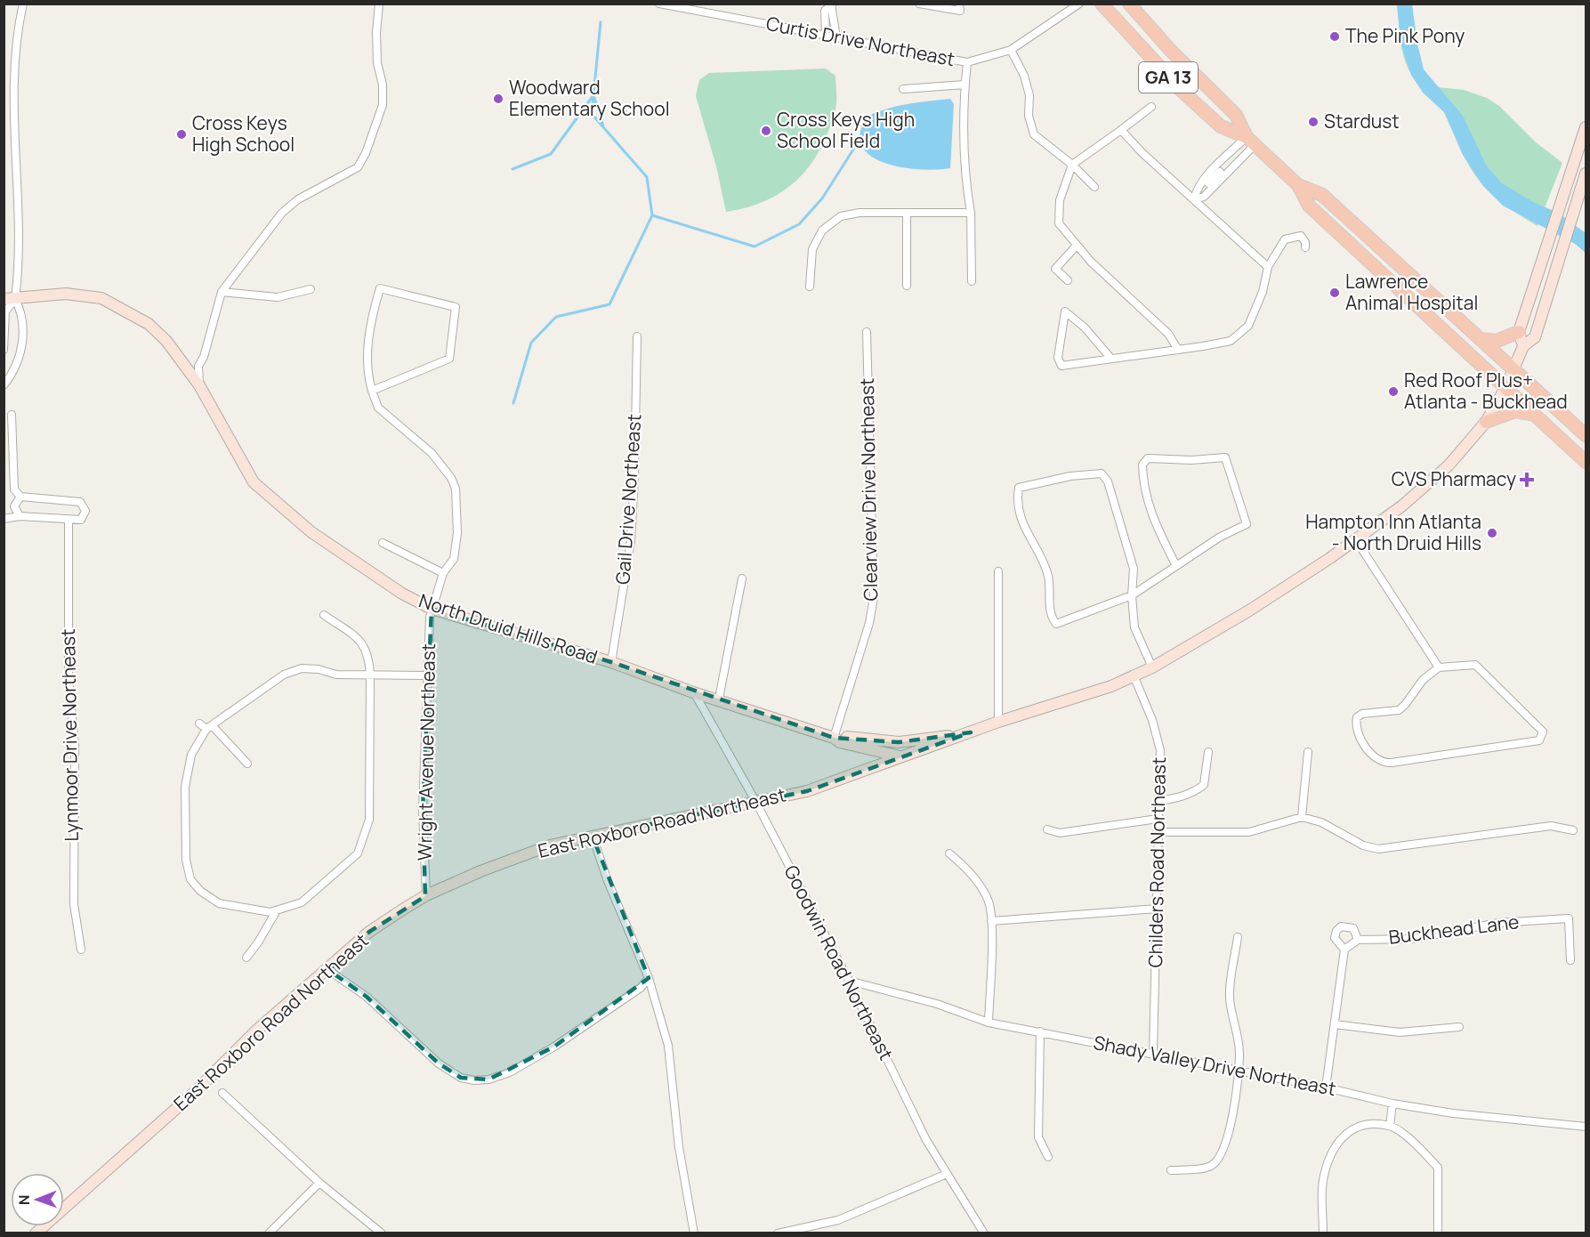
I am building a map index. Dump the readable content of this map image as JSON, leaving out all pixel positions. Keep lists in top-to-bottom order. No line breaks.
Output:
{"streets":{"main road":["GA 13","North Druid Hills Road","East Roxboro Road Northeast"],"street":["Curtis Drive Northeast","Clearview Drive Northeast","Gail Drive Northeast","Lynmoor Drive Northeast","Wright Avenue Northeast","Childers Road Northeast","Buckhead Lane","Goodwin Road Northeast","Shady Valley Drive Northeast"]},"crossings":[["Clearview Drive Northeast","North Druid Hills Road"],["Gail Drive Northeast","North Druid Hills Road"],["North Druid Hills Road","Wright Avenue Northeast"],["North Druid Hills Road","East Roxboro Road Northeast"],["North Druid Hills Road","Goodwin Road Northeast"],["Wright Avenue Northeast","East Roxboro Road Northeast"],["East Roxboro Road Northeast","Goodwin Road Northeast"],["Childers Road Northeast","Shady Valley Drive Northeast"],["Goodwin Road Northeast","Shady Valley Drive Northeast"]],"places":{"other":["The Pink Pony","Woodward Elementary School","Stardust","Cross Keys High School Field","Cross Keys High School","Lawrence Animal Hospital","Red Roof Plus+ Atlanta - Buckhead","Hampton Inn Atlanta - North Druid Hills"],"health":["CVS Pharmacy"]},"north":"left"}
